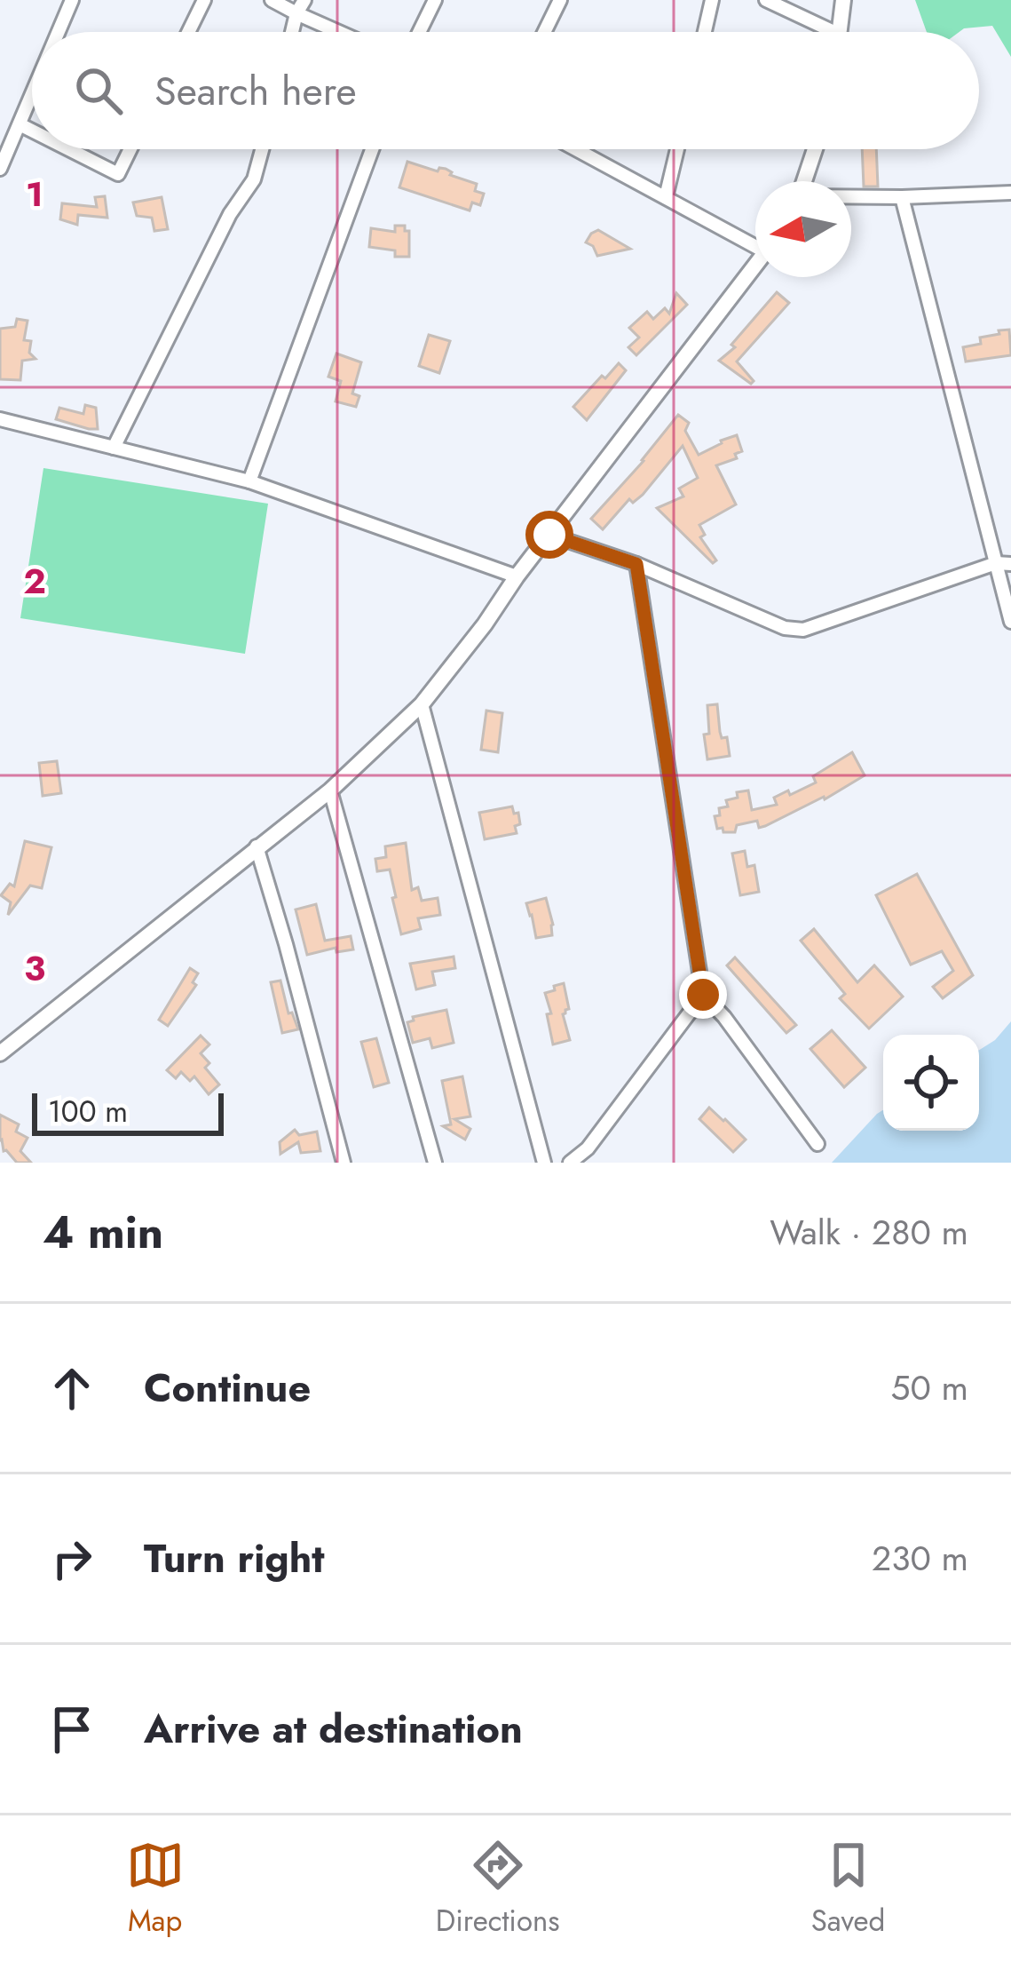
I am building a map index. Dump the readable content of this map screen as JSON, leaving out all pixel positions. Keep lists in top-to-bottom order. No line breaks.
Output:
{"scale_bar":"100 m","north":"left","page":{"search":"Search here","scale":"100 m","heading":["4 min","Walk · 280 m"],"list":[["Continue","50 m"],["Turn right","230 m"],"Arrive at destination"],"nav":["Map","Directions","Saved"]},"grid":{"rows":["1","2","3"]}}
